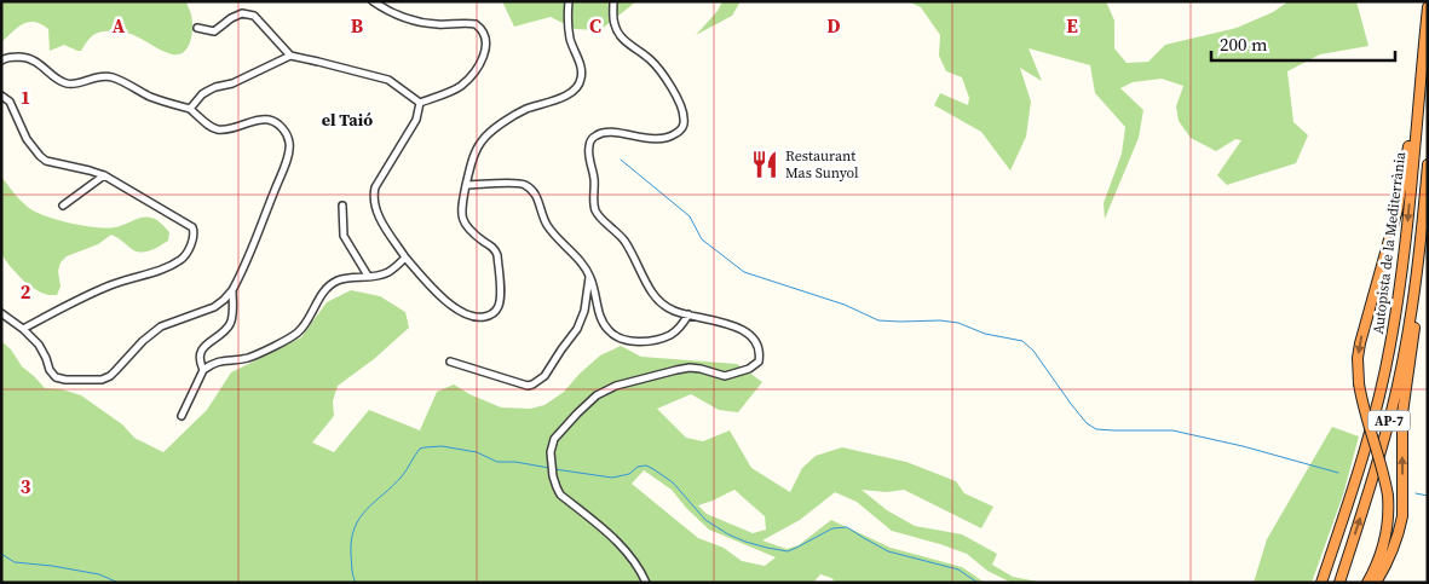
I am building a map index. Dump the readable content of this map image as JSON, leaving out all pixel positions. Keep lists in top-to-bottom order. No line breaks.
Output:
{"streets":{"highway":["Autopista de la Mediterrània","AP-7"]},"districts":["el Taió"],"places":{"restaurant":["Restaurant Mas Sunyol"]},"scale_bar":"200 m","grid":{"columns":["A","B","C","D","E"],"rows":["1","2","3"]}}
